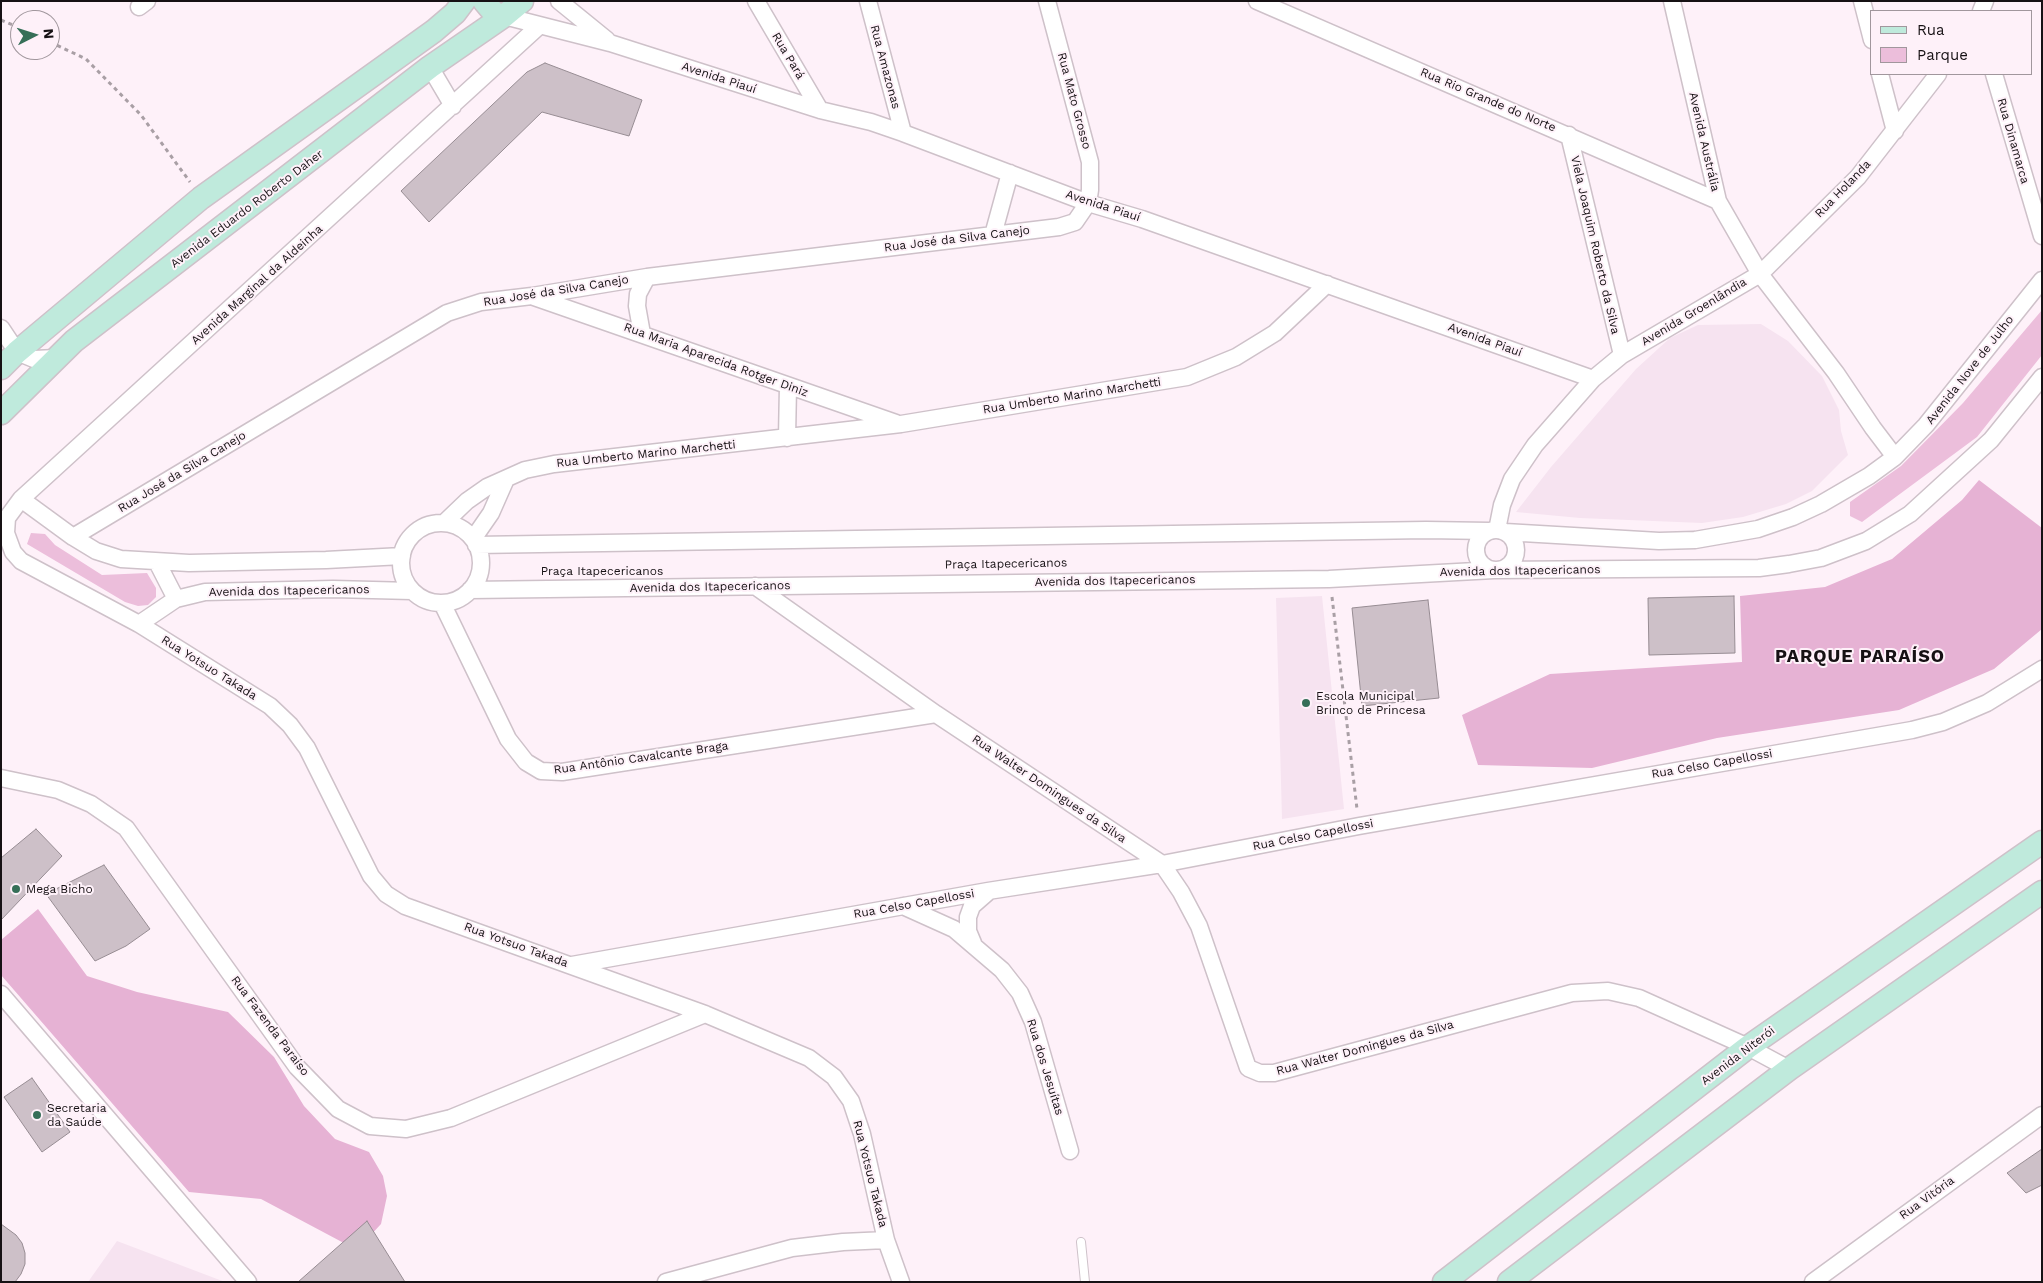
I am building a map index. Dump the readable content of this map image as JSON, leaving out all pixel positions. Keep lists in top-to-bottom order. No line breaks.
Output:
{"streets":{"main road":["Avenida Eduardo Roberto Daher","Avenida Niterói"],"street":["Rua Pará","Rua Amazonas","Avenida Piauí","Rua Rio Grande do Norte","Rua Mato Grosso","Rua Dinamarca","Avenida Austrália","Rua Holanda","Rua José da Silva Canejo","Viela Joaquim Roberto da Silva","Avenida Marginal da Aldeinha","Avenida Groenlândia","Rua Maria Aparecida Rotger Diniz","Avenida Nove de Julho","Rua Umberto Marino Marchetti","Avenida dos Itapecericanos","Rua Yotsuo Takada","Rua Antônio Cavalcante Braga","Rua Celso Capellossi","Rua Walter Domingues da Silva","Rua Fazenda Paraíso","Rua dos Jesuítas","Rua Vitória"]},"crossings":[["Rua Pará","Avenida Piauí"],["Rua Amazonas","Avenida Piauí"],["Avenida Piauí","Rua Mato Grosso"],["Avenida Piauí","Avenida Eduardo Roberto Daher"],["Avenida Piauí","Rua José da Silva Canejo"],["Avenida Piauí","Avenida Marginal da Aldeinha"],["Avenida Piauí","Avenida Groenlândia"],["Avenida Piauí","Rua Umberto Marino Marchetti"],["Rua Rio Grande do Norte","Avenida Austrália"],["Rua Rio Grande do Norte","Viela Joaquim Roberto da Silva"],["Rua Mato Grosso","Rua José da Silva Canejo"],["Avenida Austrália","Rua Holanda"],["Avenida Austrália","Avenida Groenlândia"],["Rua Holanda","Avenida Groenlândia"],["Rua José da Silva Canejo","Rua Maria Aparecida Rotger Diniz"],["Viela Joaquim Roberto da Silva","Avenida Groenlândia"],["Avenida Groenlândia","Avenida Nove de Julho"],["Avenida Groenlândia","Avenida dos Itapecericanos"],["Rua Maria Aparecida Rotger Diniz","Rua Umberto Marino Marchetti"],["Rua Umberto Marino Marchetti","Avenida dos Itapecericanos"],["Rua Umberto Marino Marchetti","Rua Antônio Cavalcante Braga"],["Avenida dos Itapecericanos","Rua Yotsuo Takada"],["Avenida dos Itapecericanos","Rua Antônio Cavalcante Braga"],["Avenida dos Itapecericanos","Rua Walter Domingues da Silva"],["Rua Yotsuo Takada","Rua Celso Capellossi"],["Rua Yotsuo Takada","Rua Fazenda Paraíso"],["Rua Antônio Cavalcante Braga","Rua Walter Domingues da Silva"],["Rua Celso Capellossi","Rua Walter Domingues da Silva"],["Rua Celso Capellossi","Rua dos Jesuítas"],["Rua Walter Domingues da Silva","Avenida Niterói"]],"districts":["PARQUE PARAÍSO"],"places":["Escola Municipal Brinco de Princesa","Mega Bicho","Secretaria da Saúde"],"legend":["Rua","Parque"],"north":"right"}
